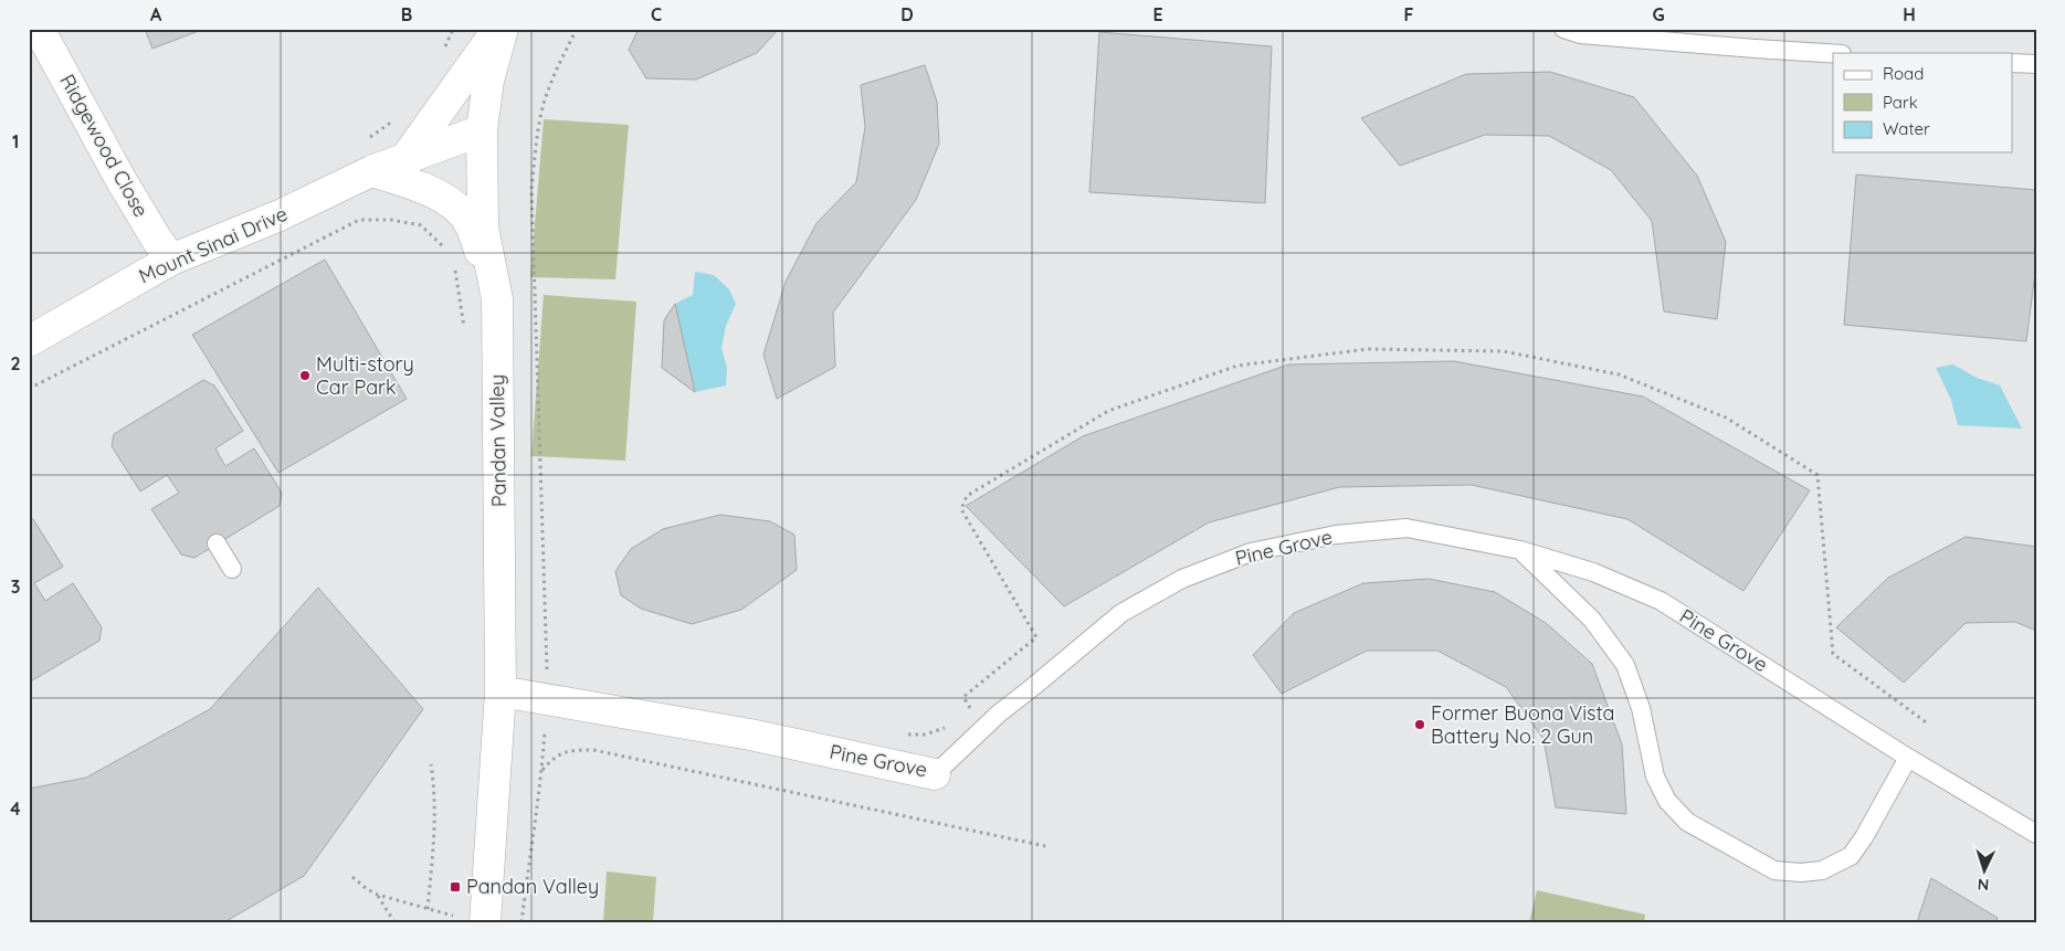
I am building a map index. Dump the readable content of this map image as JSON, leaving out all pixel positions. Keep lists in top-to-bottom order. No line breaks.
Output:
{"streets":{"street":["Ridgewood Close","Mount Sinai Drive","Pandan Valley","Pine Grove"]},"crossings":[["Ridgewood Close","Mount Sinai Drive"],["Mount Sinai Drive","Pandan Valley"],["Pandan Valley","Pine Grove"]],"places":{"other":["Multi-story Car Park","Former Buona Vista Battery No. 2 Gun"],"transit":["Pandan Valley"]},"legend":["Road","Park","Water"],"north":"bottom","grid":{"columns":["A","B","C","D","E","F","G","H"],"rows":["1","2","3","4"]}}
